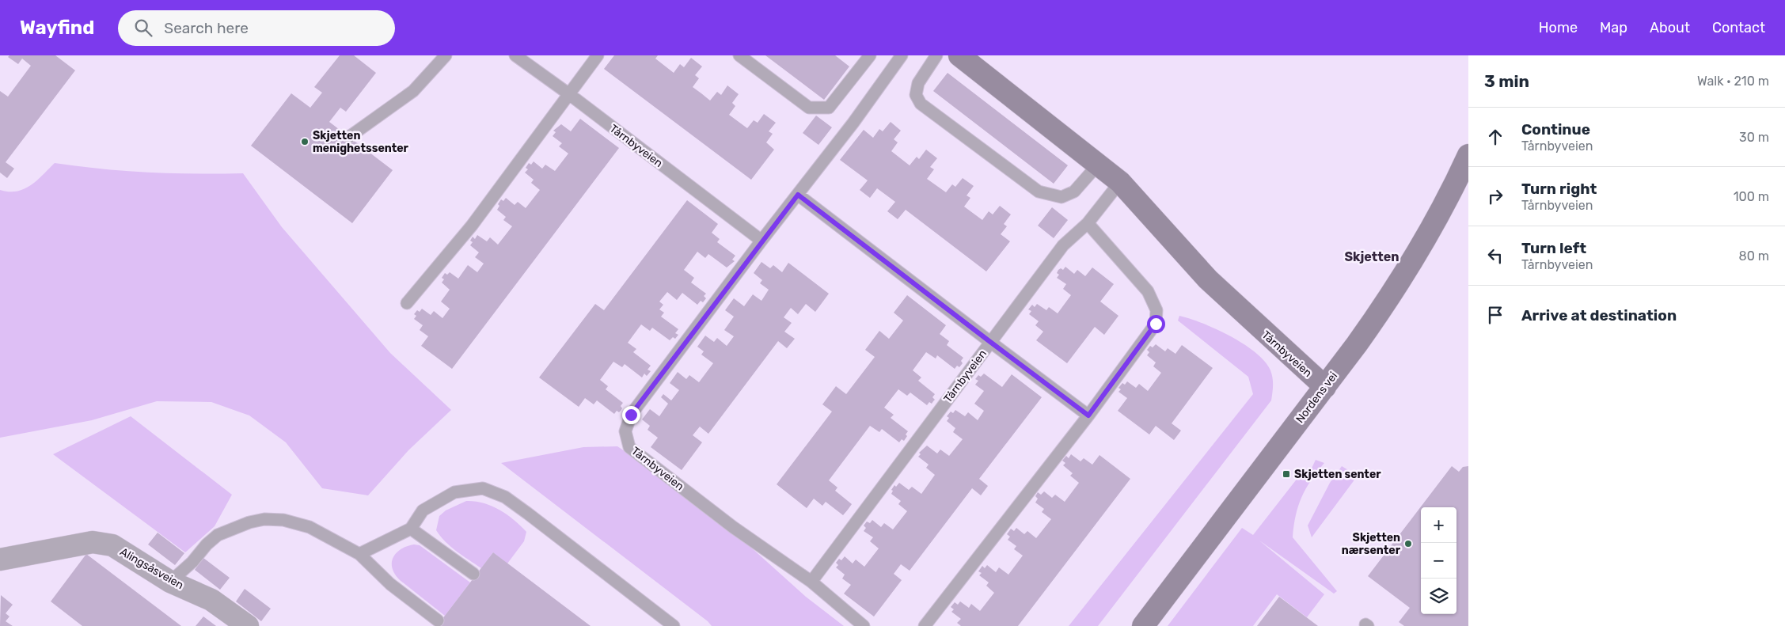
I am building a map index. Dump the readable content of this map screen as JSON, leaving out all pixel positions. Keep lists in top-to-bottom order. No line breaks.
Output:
{"streets":{"street":["Tårnbyveien","Nordens vei","Alingsåsveien"]},"crossings":[["Tårnbyveien","Nordens vei"]],"districts":["Skjetten"],"places":{"other":["Skjetten menighetssenter","Skjetten nærsenter"],"transit":["Skjetten senter"]},"page":{"header":"Wayfind","search":"Search here","nav":["Home","Map","About","Contact"],"heading":["3 min","Walk · 210 m"],"list":[["Continue","Tårnbyveien","30 m"],["Turn right","Tårnbyveien","100 m"],["Turn left","Tårnbyveien","80 m"],"Arrive at destination"],"map_buttons":["+","−"]}}
